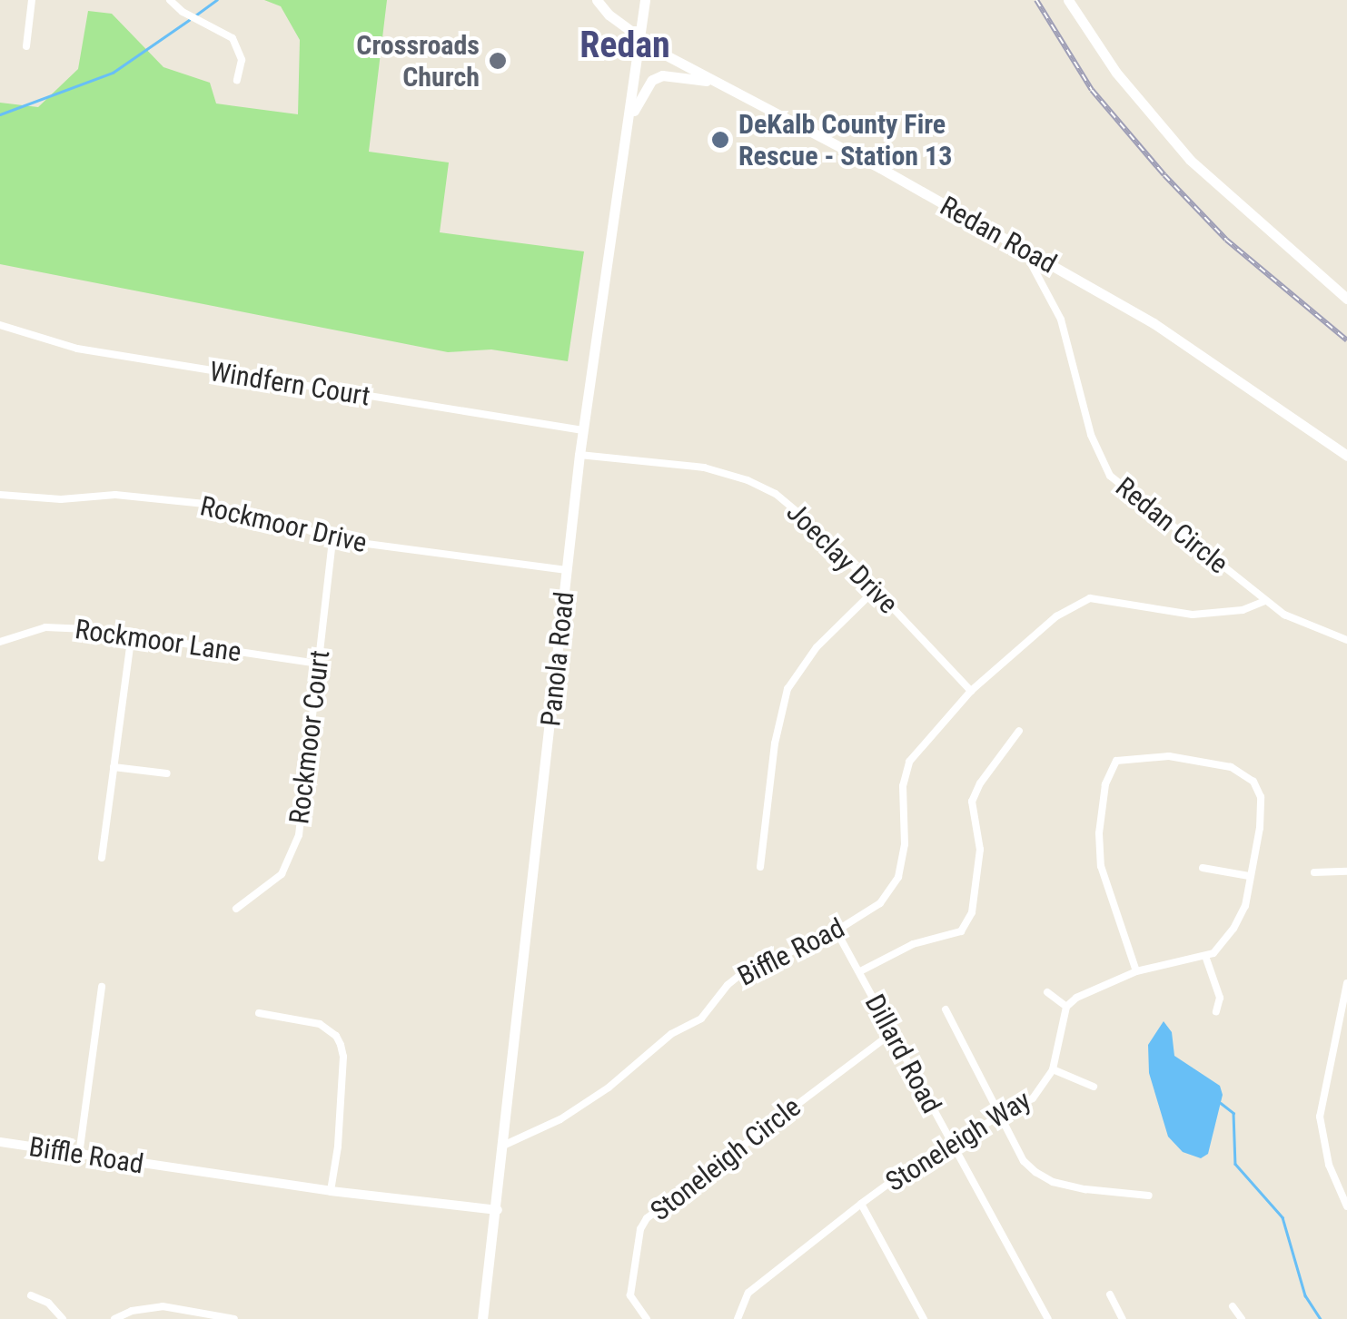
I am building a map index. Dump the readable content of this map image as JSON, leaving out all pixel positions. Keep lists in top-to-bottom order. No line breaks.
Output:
{"streets":{"main road":["Redan Road","Panola Road"],"street":["Windfern Court","Rockmoor Drive","Redan Circle","Joeclay Drive","Rockmoor Lane","Rockmoor Court","Biffle Road","Dillard Road","Stoneleigh Way","Stoneleigh Circle"]},"crossings":[["Redan Road","Redan Circle"],["Redan Road","Panola Road"],["Windfern Court","Panola Road"],["Rockmoor Drive","Panola Road"],["Rockmoor Drive","Rockmoor Court"],["Redan Circle","Biffle Road"],["Joeclay Drive","Panola Road"],["Joeclay Drive","Biffle Road"],["Rockmoor Lane","Rockmoor Court"],["Panola Road","Biffle Road"],["Biffle Road","Dillard Road"],["Dillard Road","Stoneleigh Way"],["Dillard Road","Stoneleigh Circle"]],"districts":["Redan"],"places":["Crossroads Church","DeKalb County Fire Rescue - Station 13"]}
